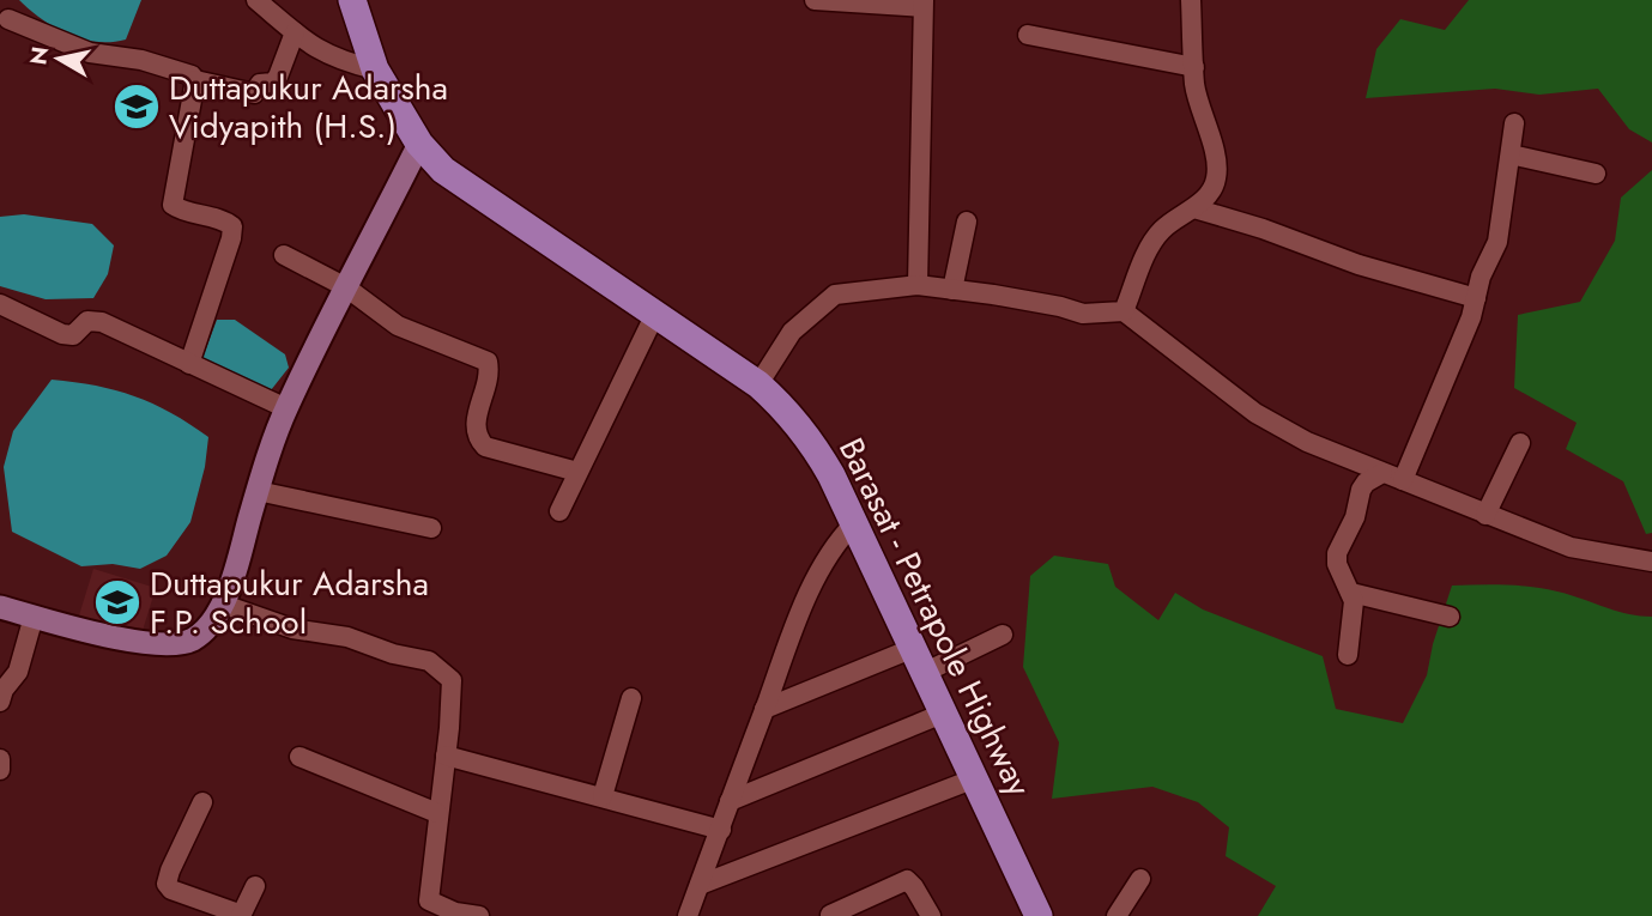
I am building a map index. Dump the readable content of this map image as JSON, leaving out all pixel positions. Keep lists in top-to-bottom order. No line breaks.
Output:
{"streets":{"highway":["Barasat - Petrapole Highway"]},"places":{"school or university":["Duttapukur Adarsha Vidyapith (H.S.)","Duttapukur Adarsha F.P. School"]},"north":"left"}
